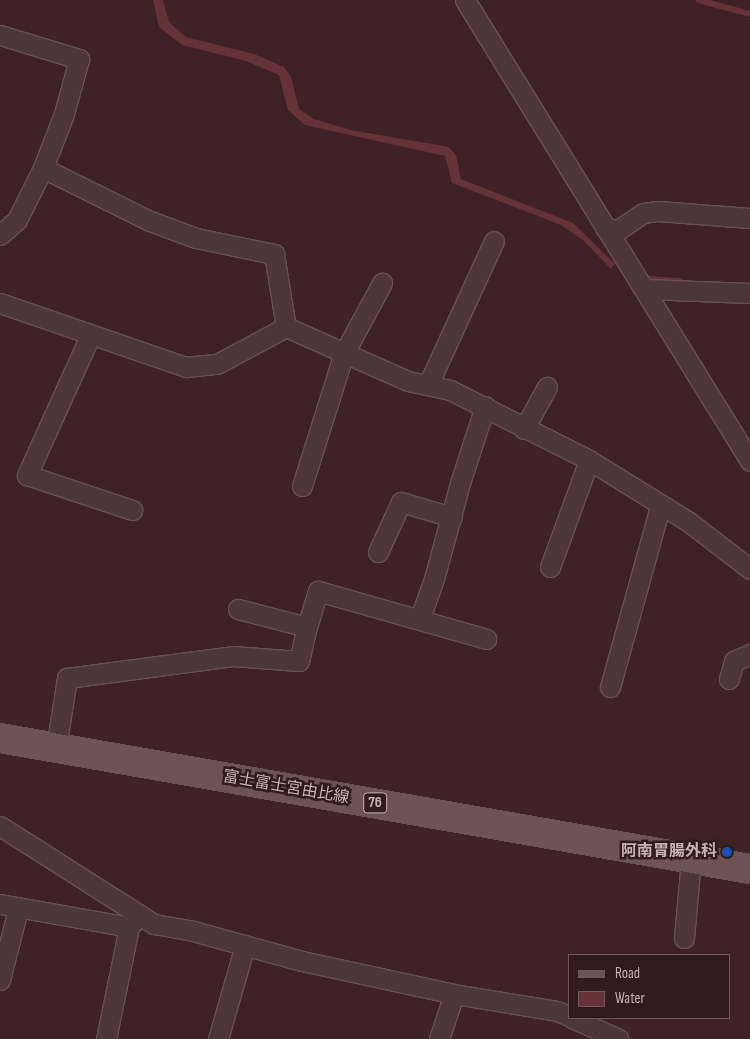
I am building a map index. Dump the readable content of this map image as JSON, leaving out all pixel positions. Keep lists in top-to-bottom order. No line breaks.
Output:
{"streets":{"main road":["富士富士宮由比線","76"]},"places":["阿南胃腸外科"],"legend":["Road","Water"]}
